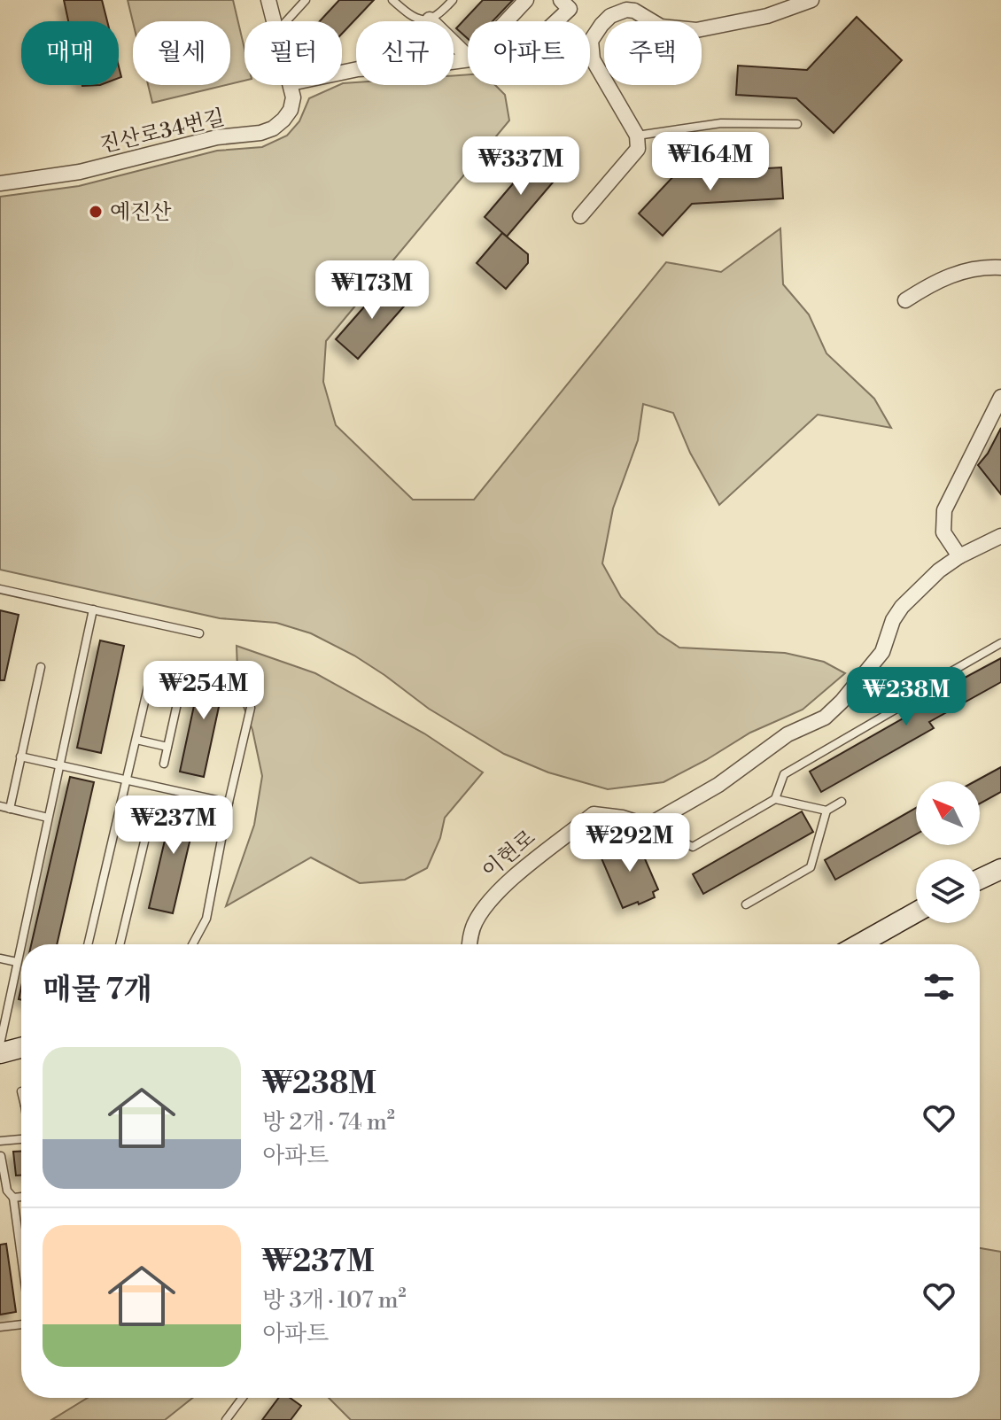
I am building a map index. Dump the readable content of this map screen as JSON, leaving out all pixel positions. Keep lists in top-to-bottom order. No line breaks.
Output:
{"streets":{"street":["진산로34번길","이현로"]},"places":["예진산"],"north":"top left","page":{"chip":["매매","월세","필터","신규","아파트","주택"],"price":["₩164M","₩337M","₩173M","₩254M","₩238M","₩237M","₩292M"],"heading":"매물 7개","list":[{"name":"₩238M","note":"방 2개 · 74 m² · 아파트"},{"name":"₩237M","note":"방 3개 · 107 m² · 아파트"}]}}
